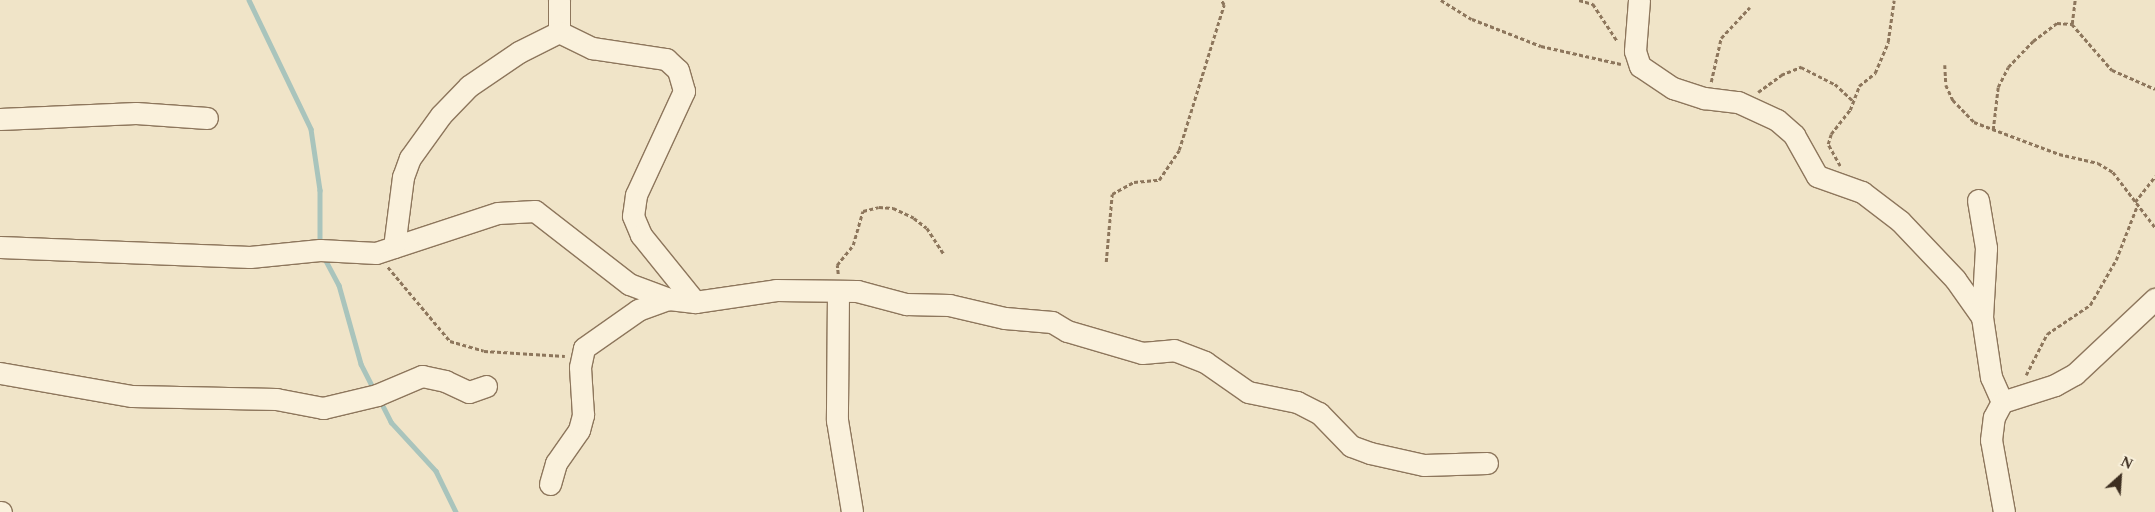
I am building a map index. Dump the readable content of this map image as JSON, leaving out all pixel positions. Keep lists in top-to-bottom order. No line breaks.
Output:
{"north":"top right"}
